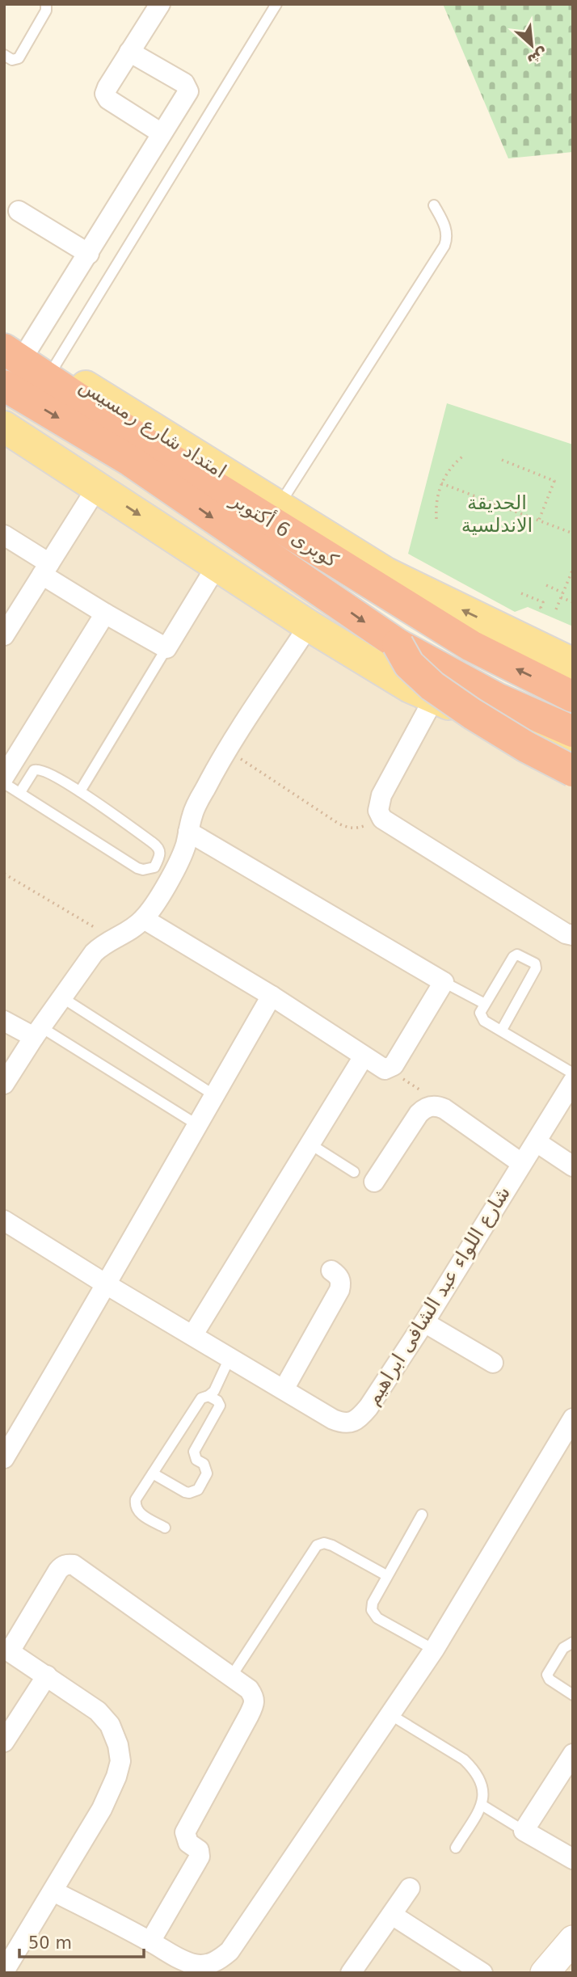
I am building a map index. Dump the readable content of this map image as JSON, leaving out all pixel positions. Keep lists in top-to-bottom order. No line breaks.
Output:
{"streets":{"highway":["كوبرى 6 أكتوبر"],"main road":["امتداد شارع رمسيس"],"street":["شارع اللواء عبد الشافى ابراهيم"]},"crossings":[["امتداد شارع رمسيس","كوبرى 6 أكتوبر"]],"parks":["الحديقة الاندلسية"],"scale_bar":"50 m","north":"bottom right"}
